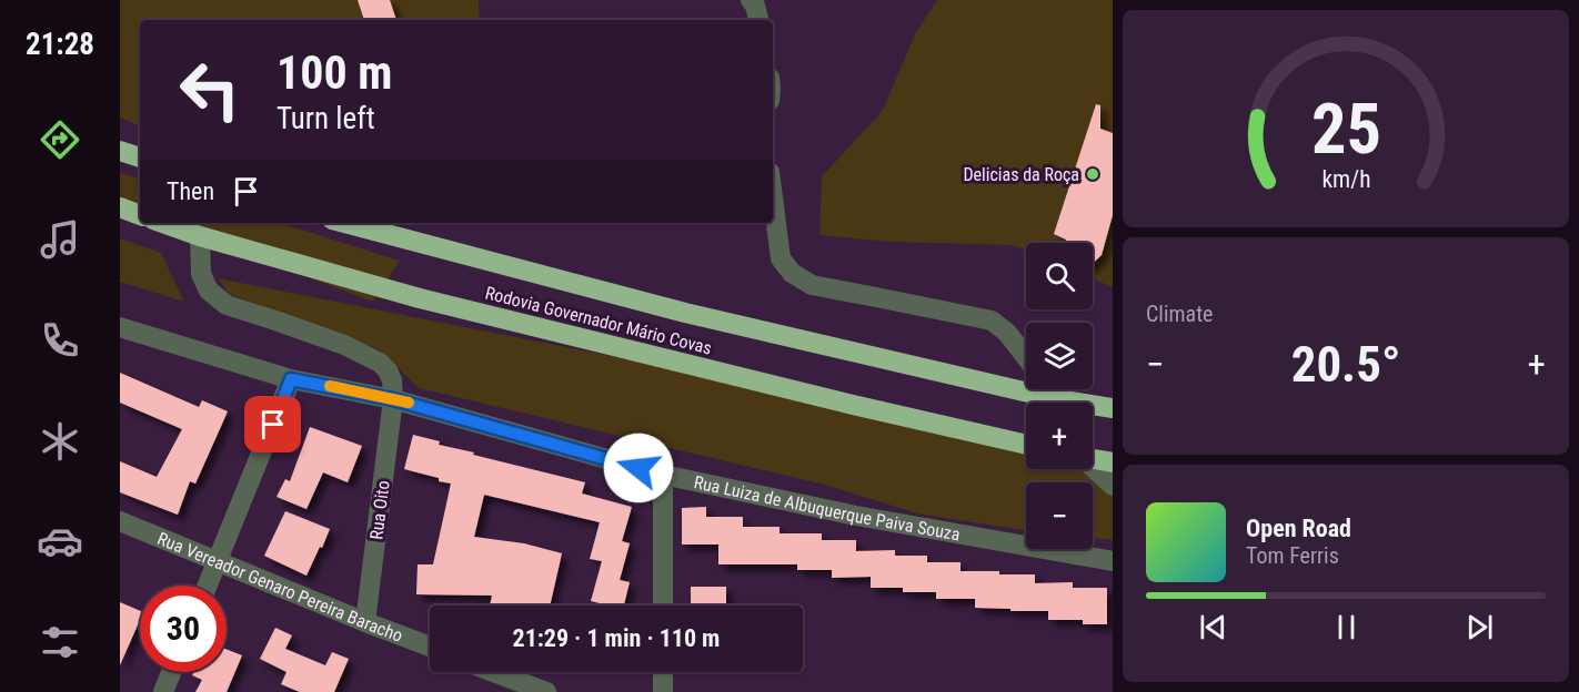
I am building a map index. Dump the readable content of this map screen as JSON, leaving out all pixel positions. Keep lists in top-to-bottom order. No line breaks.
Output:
{"streets":{"highway":["Rodovia Governador Mário Covas"],"street":["Rua Luiza de Albuquerque Paiva Souza","Rua Oito","Rua Vereador Genaro Pereira Baracho"]},"crossings":[["Rua Luiza de Albuquerque Paiva Souza","Rua Oito"],["Rua Oito","Rua Vereador Genaro Pereira Baracho"]],"places":["Delicias da Roça"],"page":{"tabs":"21:28","turn":["100 m","Turn left"],"then":"Then","tile":"Climate","map_buttons":["+","−"],"heat":["−","20.5°","+"],"song":["Open Road","Tom Ferris"],"limit":"30","trip":"21:29 · 1 min · 110 m","gauge":["25","km/h"]}}
